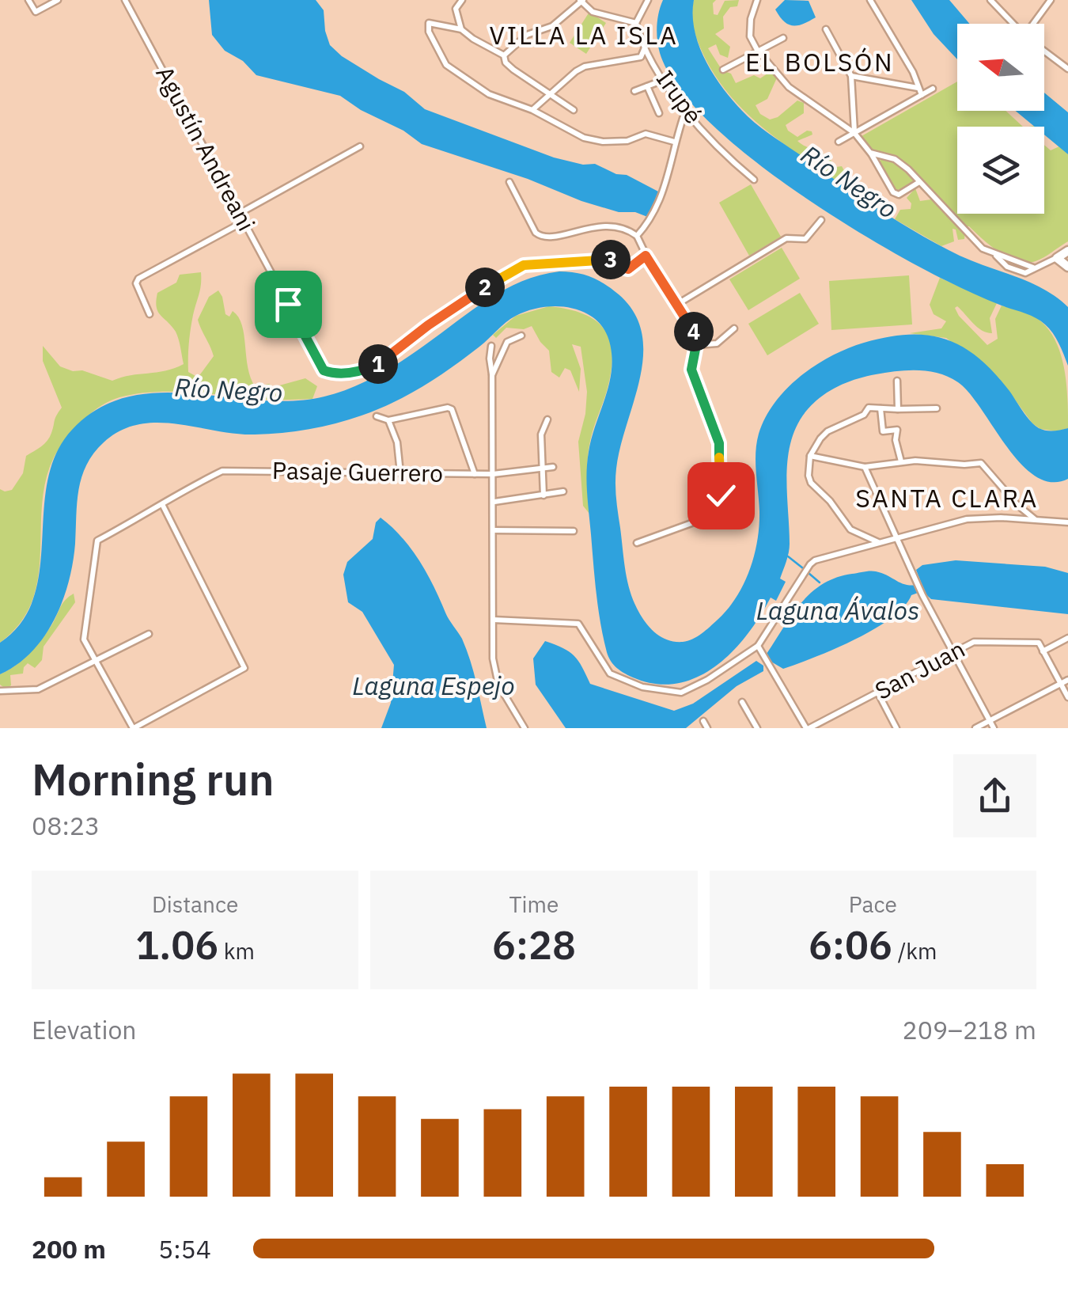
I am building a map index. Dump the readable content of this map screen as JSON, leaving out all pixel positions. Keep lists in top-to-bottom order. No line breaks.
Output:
{"streets":{"street":["Irupé","Agustín Andreani","Pasaje Guerrero","San Juan"]},"districts":["VILLA LA ISLA","EL BOLSÓN","SANTA CLARA"],"water":["Río Negro","Laguna Ávalos","Laguna Espejo"],"north":"left","page":{"pins":["3","2","4","1"],"heading":["Morning run","08:23"],"stats":[["Distance","1.06 km"],["Time","6:28"],["Pace","6:06 /km"]],"chart":["Elevation","209–218 m"],"list":[{"name":"200 m","note":"5:54"}]}}
